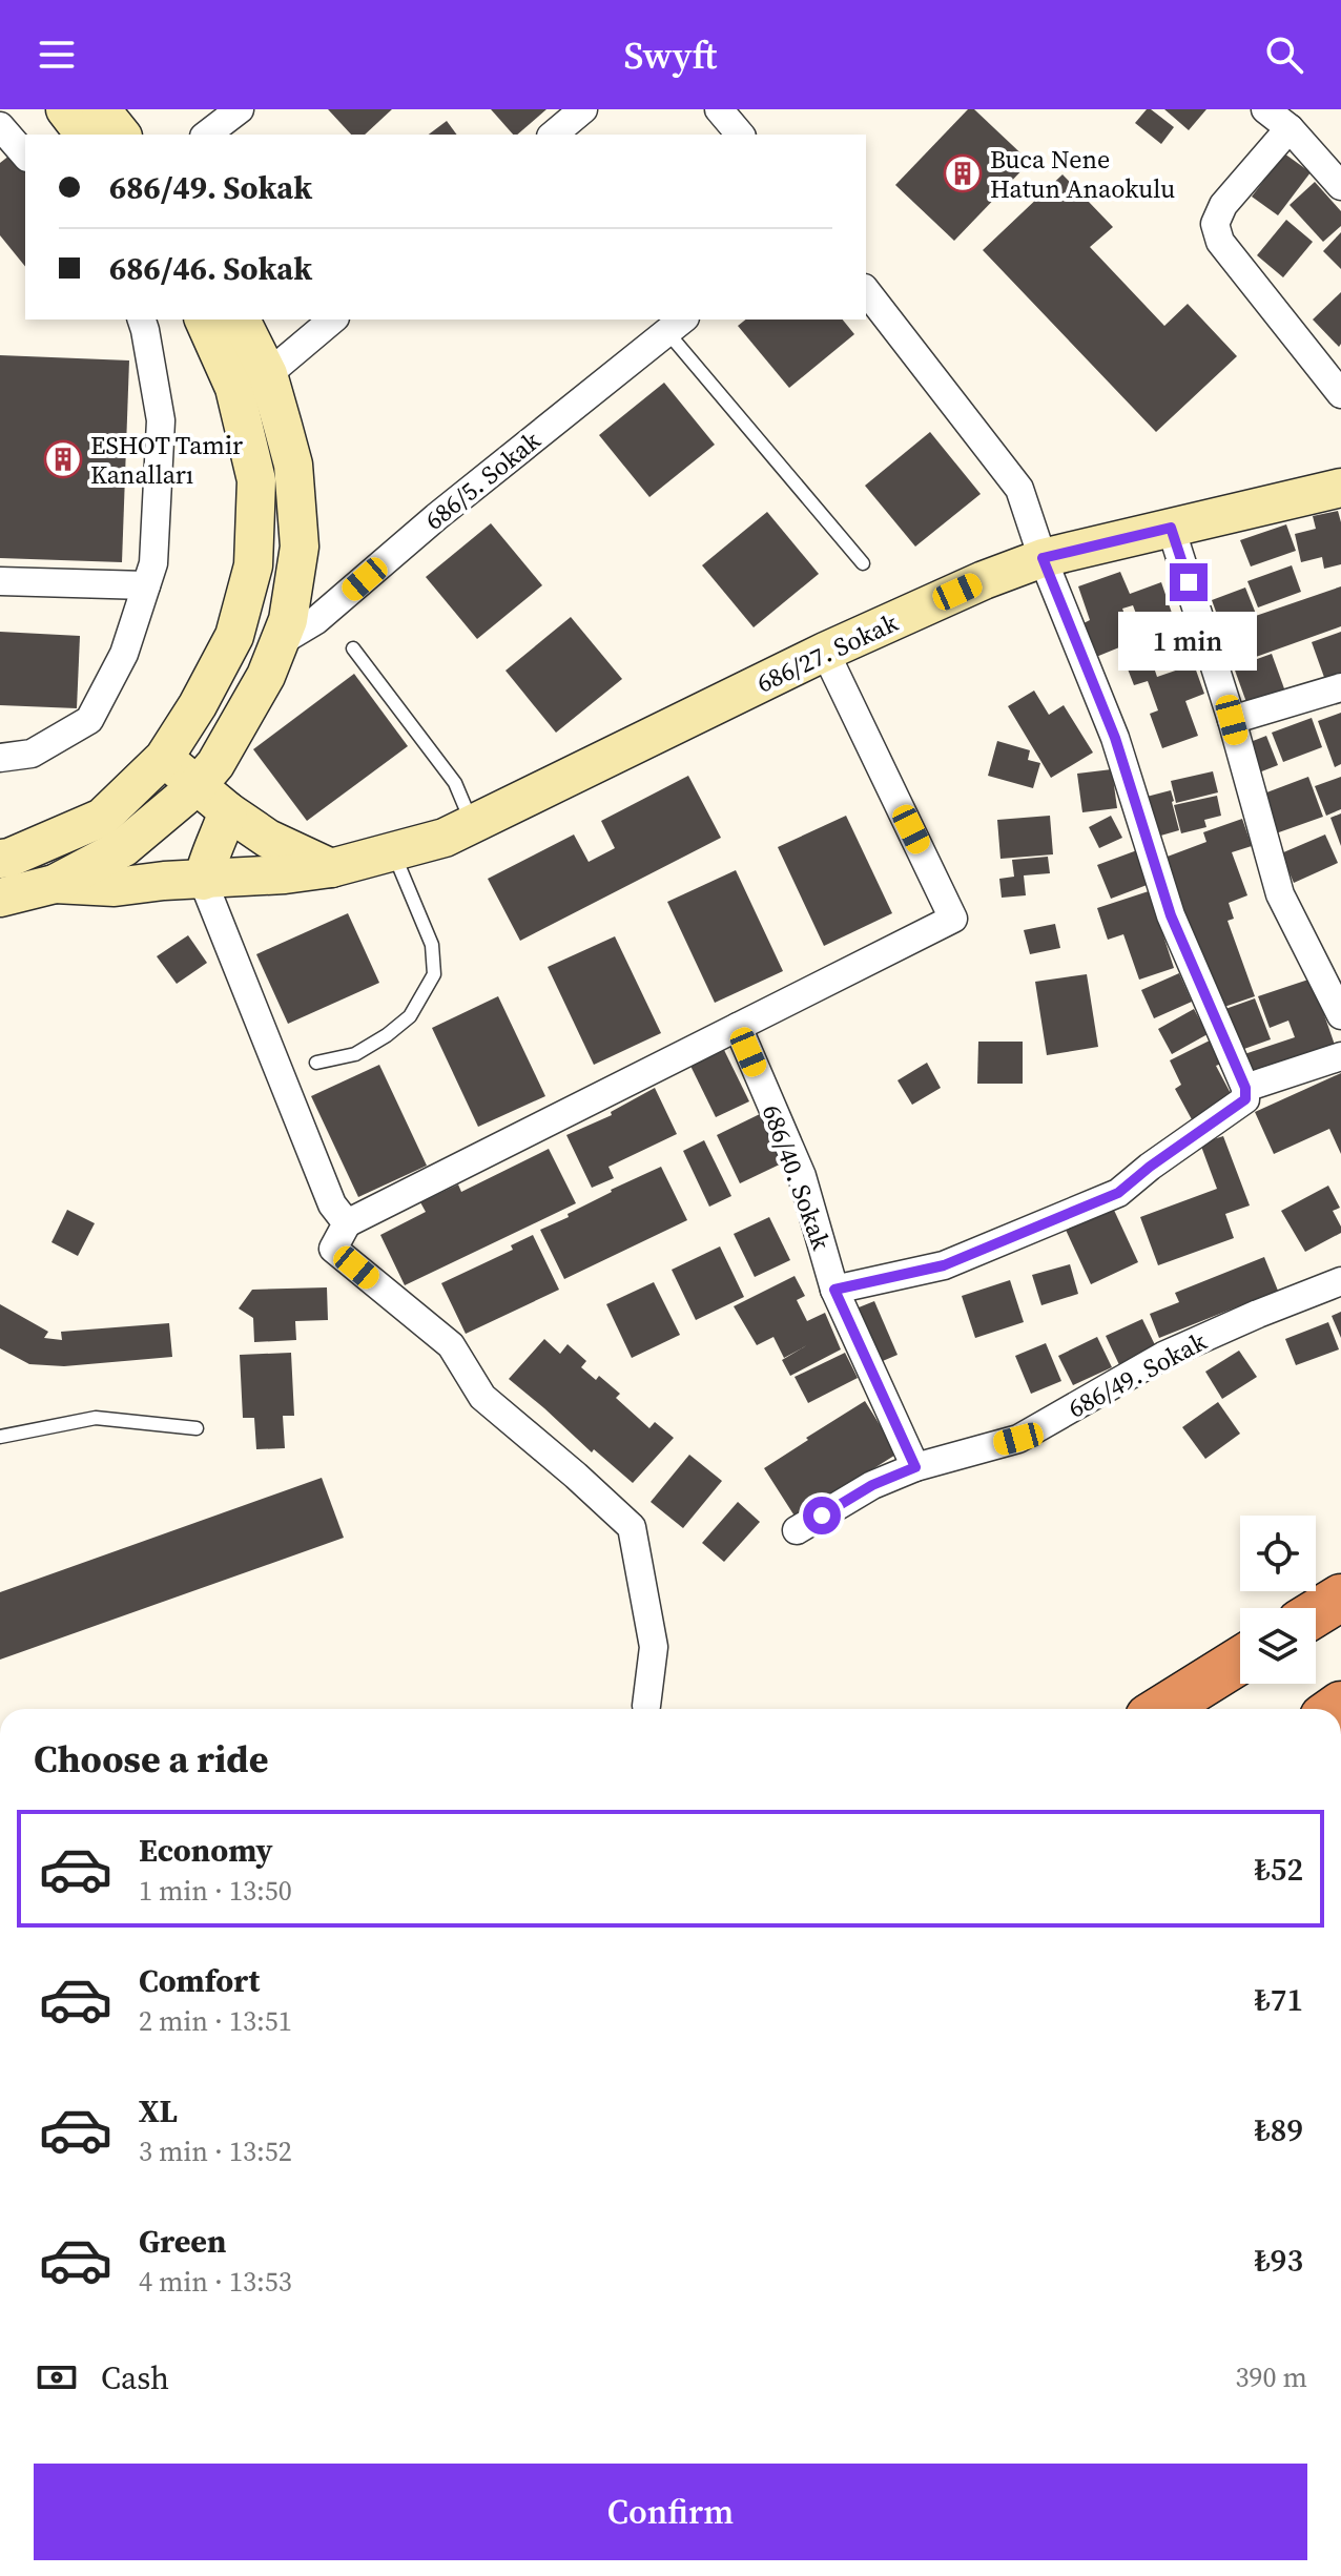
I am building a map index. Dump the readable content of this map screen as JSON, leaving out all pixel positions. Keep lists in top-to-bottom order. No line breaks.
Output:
{"streets":{"street":["686/5. Sokak","686/27. Sokak","686/40. Sokak","686/49. Sokak"]},"crossings":[["686/40. Sokak","686/49. Sokak"]],"places":{"building":["Buca Nene Hatun Anaokulu","ESHOT Tamir Kanalları"]},"page":{"header":"Swyft","banner":["686/49. Sokak","686/46. Sokak"],"bubble":"1 min","heading":"Choose a ride","list":[{"name":"Economy","note":"1 min · 13:50","value":"₺52"},{"name":"Comfort","note":"2 min · 13:51","value":"₺71"},{"name":"XL","note":"3 min · 13:52","value":"₺89"},{"name":"Green","note":"4 min · 13:53","value":"₺93"}],"pay":["Cash","390 m"],"buttons":"Confirm"}}
